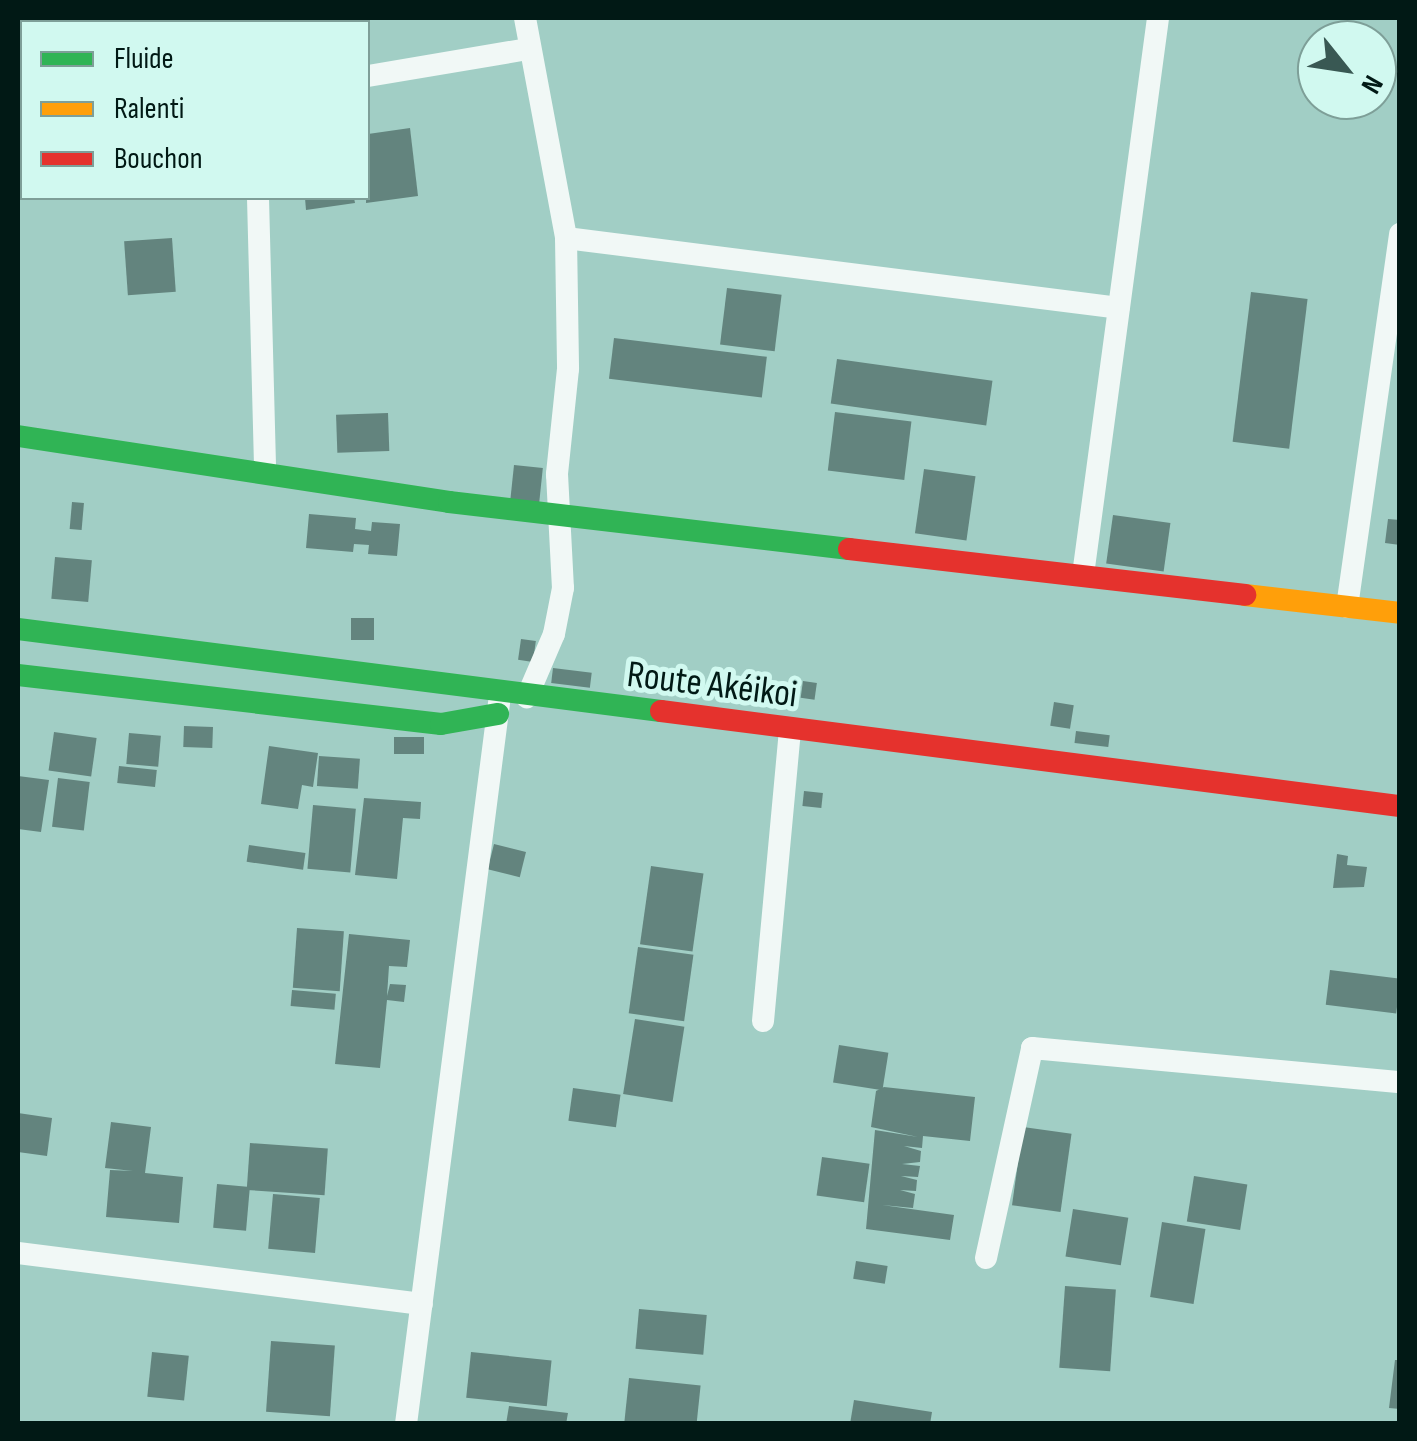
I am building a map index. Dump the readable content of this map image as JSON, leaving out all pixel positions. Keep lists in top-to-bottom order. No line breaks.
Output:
{"streets":{"street":["Route Akéikoi"]},"legend":["Fluide","Ralenti","Bouchon"],"north":"bottom right"}
